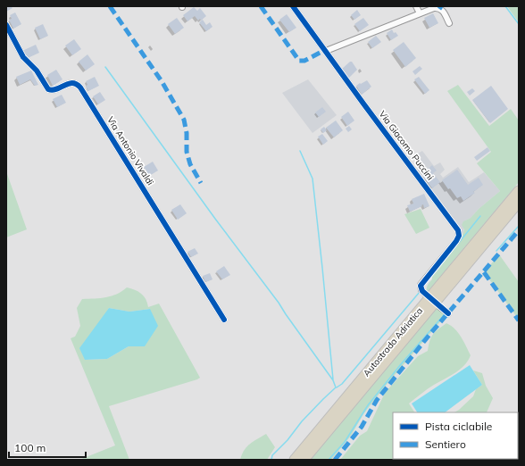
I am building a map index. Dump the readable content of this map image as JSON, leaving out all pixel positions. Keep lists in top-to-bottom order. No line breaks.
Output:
{"streets":{"highway":["Autostrada Adriatica"],"street":["Via Giacomo Puccini","Via Antonio Vivaldi"]},"legend":["Pista ciclabile","Sentiero"],"scale_bar":"100 m"}
